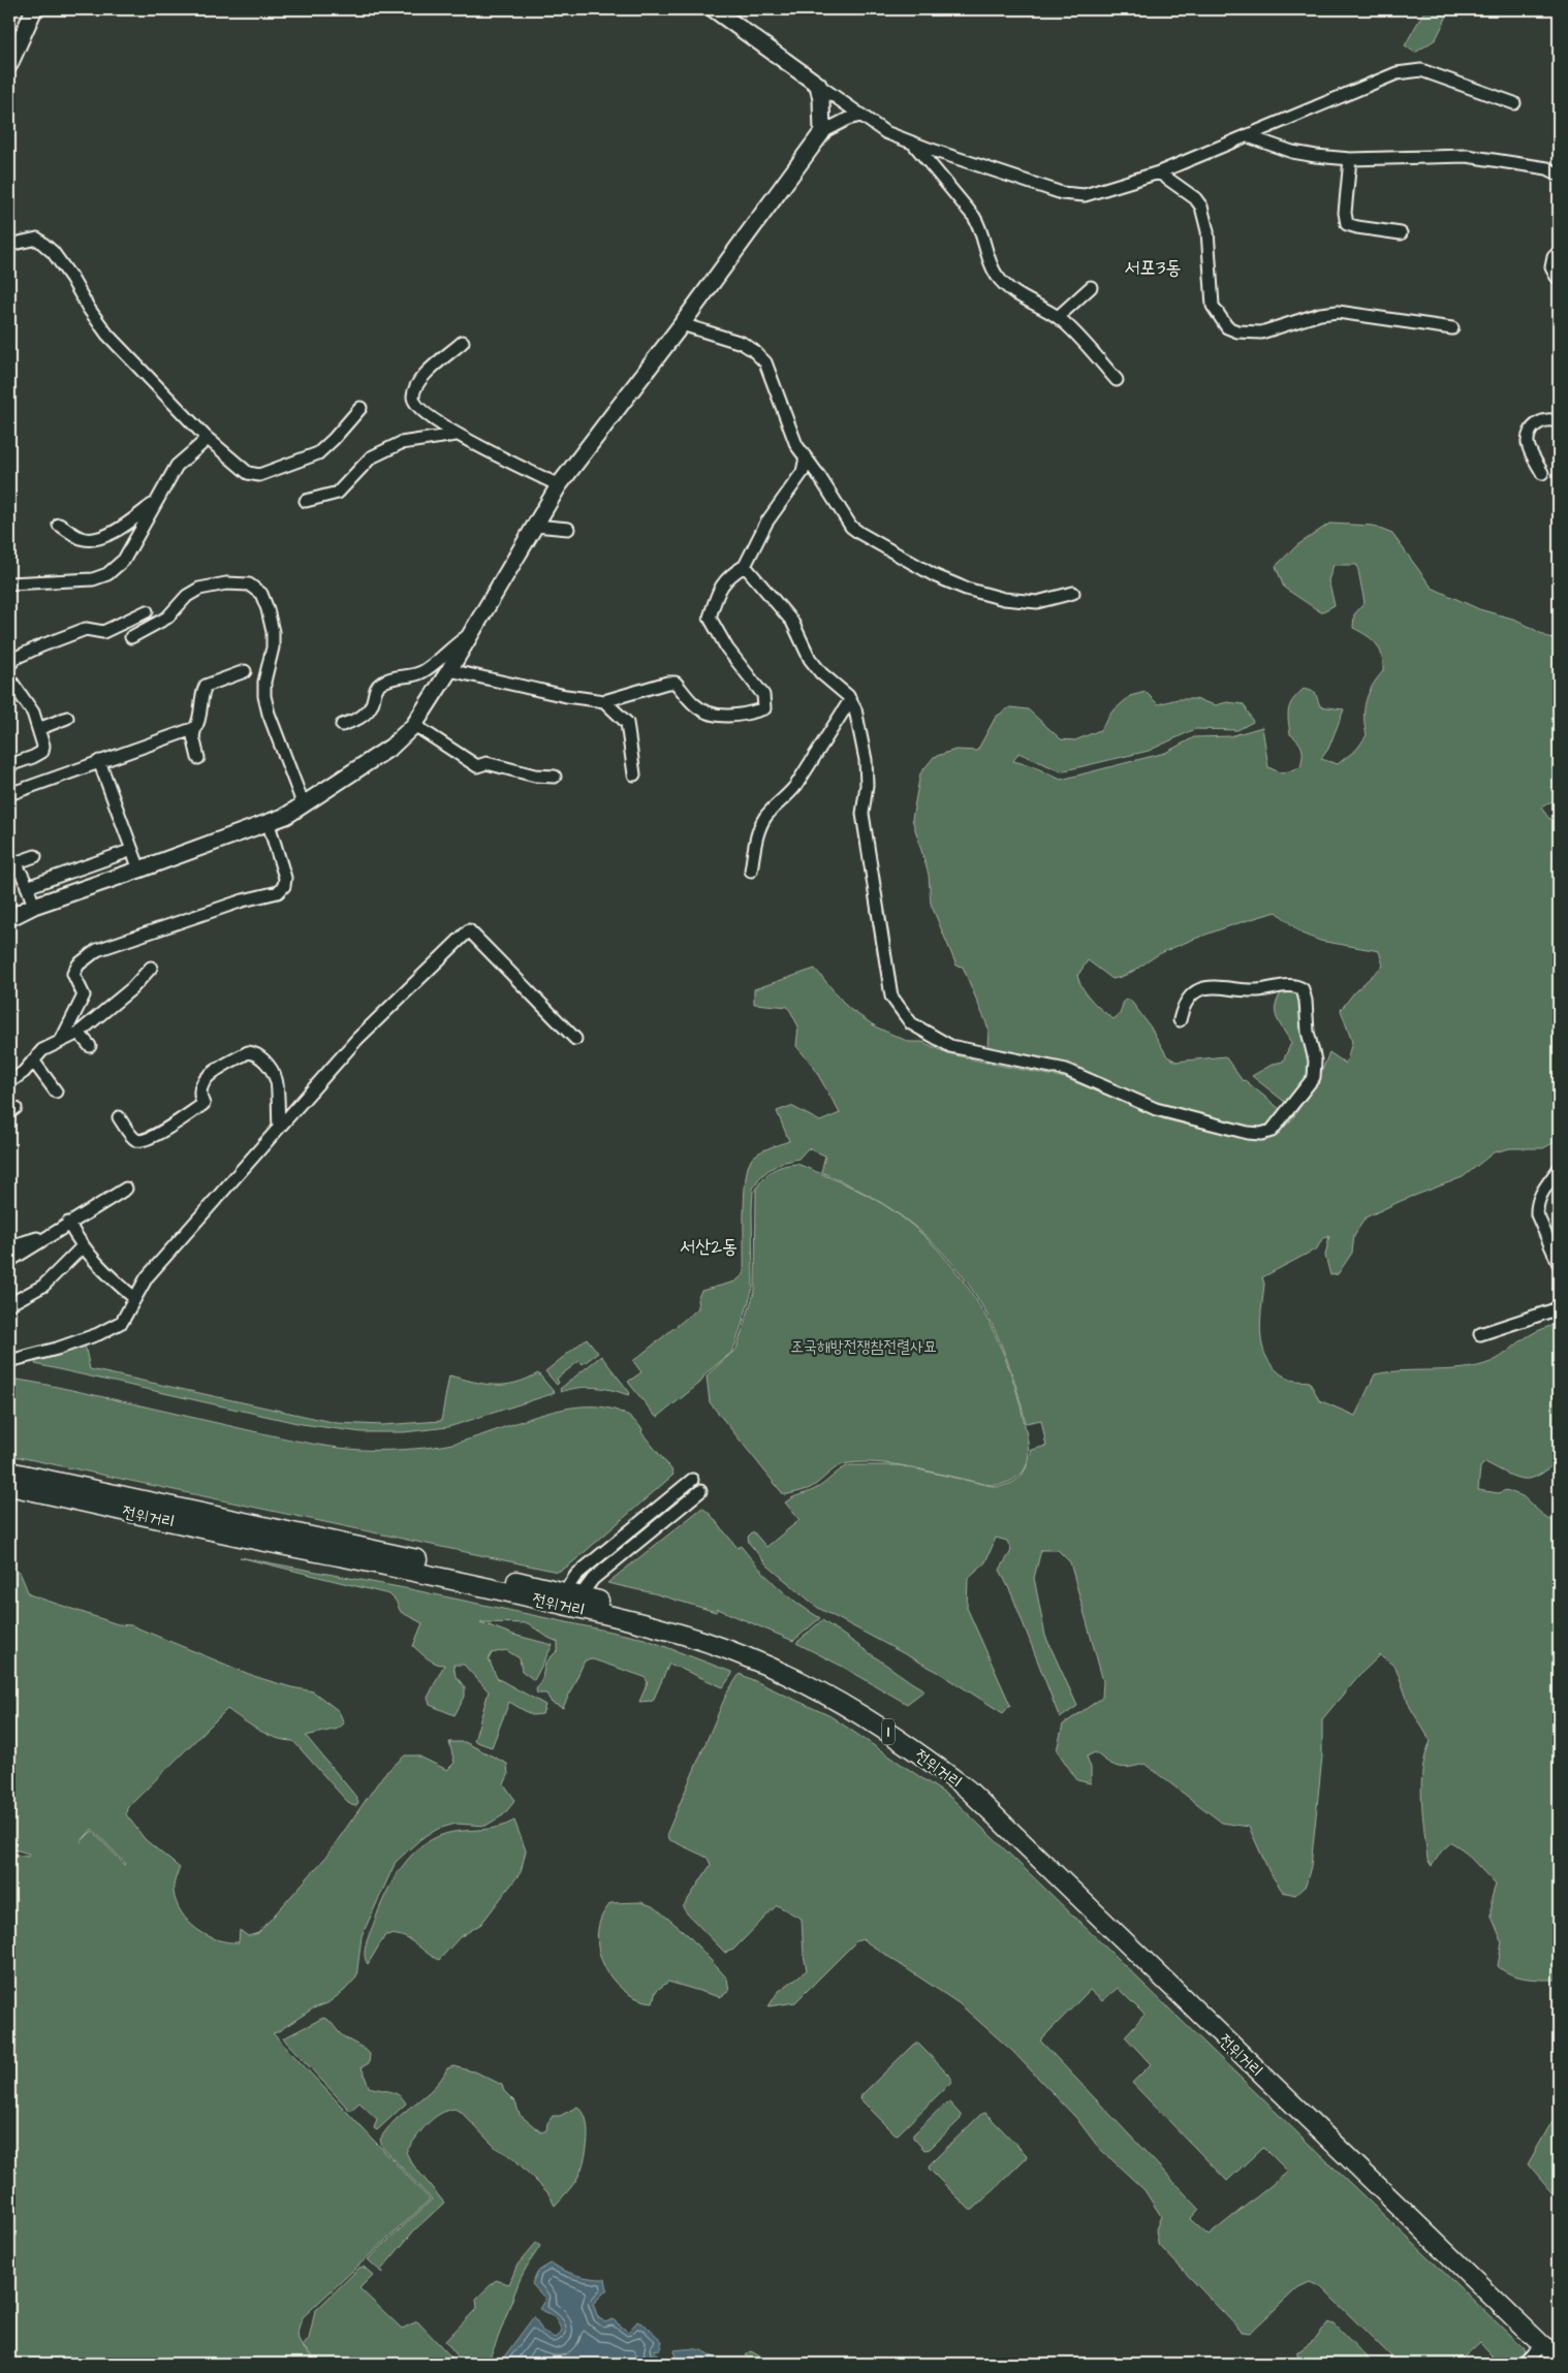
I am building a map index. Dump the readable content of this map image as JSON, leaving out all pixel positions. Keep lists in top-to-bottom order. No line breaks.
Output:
{"streets":{"main road":["전위거리","1"]},"districts":["서포3동","서산2동"],"parks":["조국해방전쟁참전렬사묘"]}
